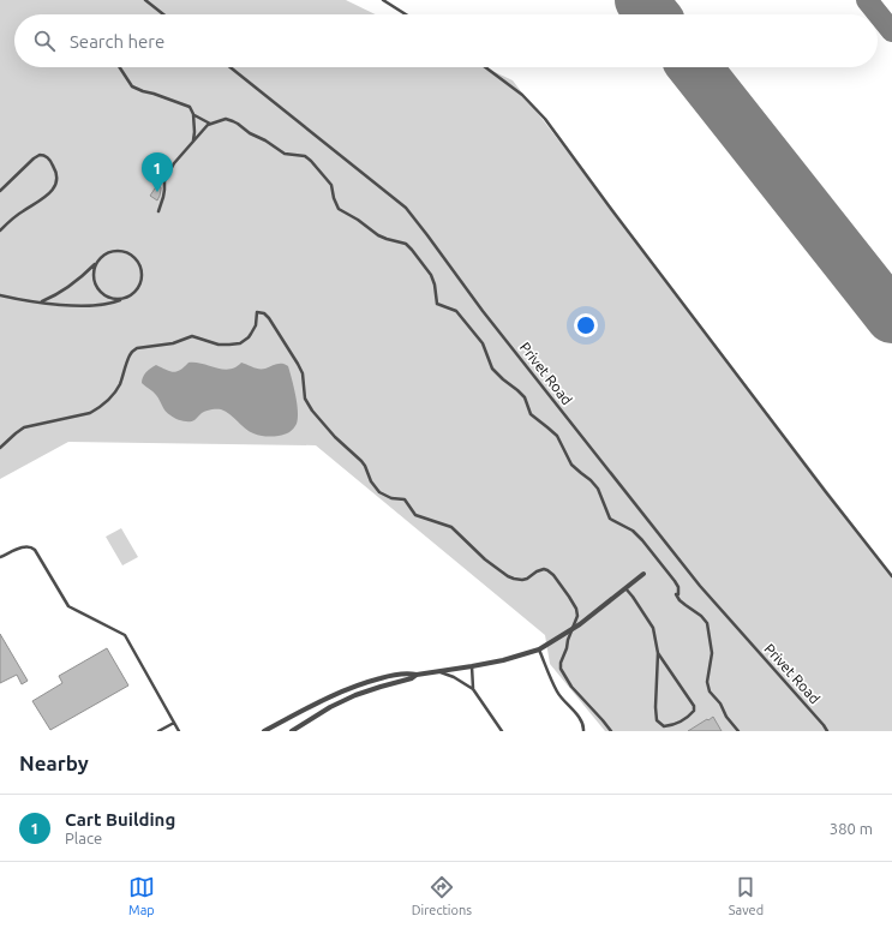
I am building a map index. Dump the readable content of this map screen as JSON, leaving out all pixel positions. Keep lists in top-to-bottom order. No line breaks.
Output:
{"streets":{"lane":["Privet Road"]},"page":{"search":"Search here","pins":"1","heading":"Nearby","list":[{"mark":"1","name":"Cart Building","note":"Place","value":"380 m"}],"nav":["Map","Directions","Saved"]}}
